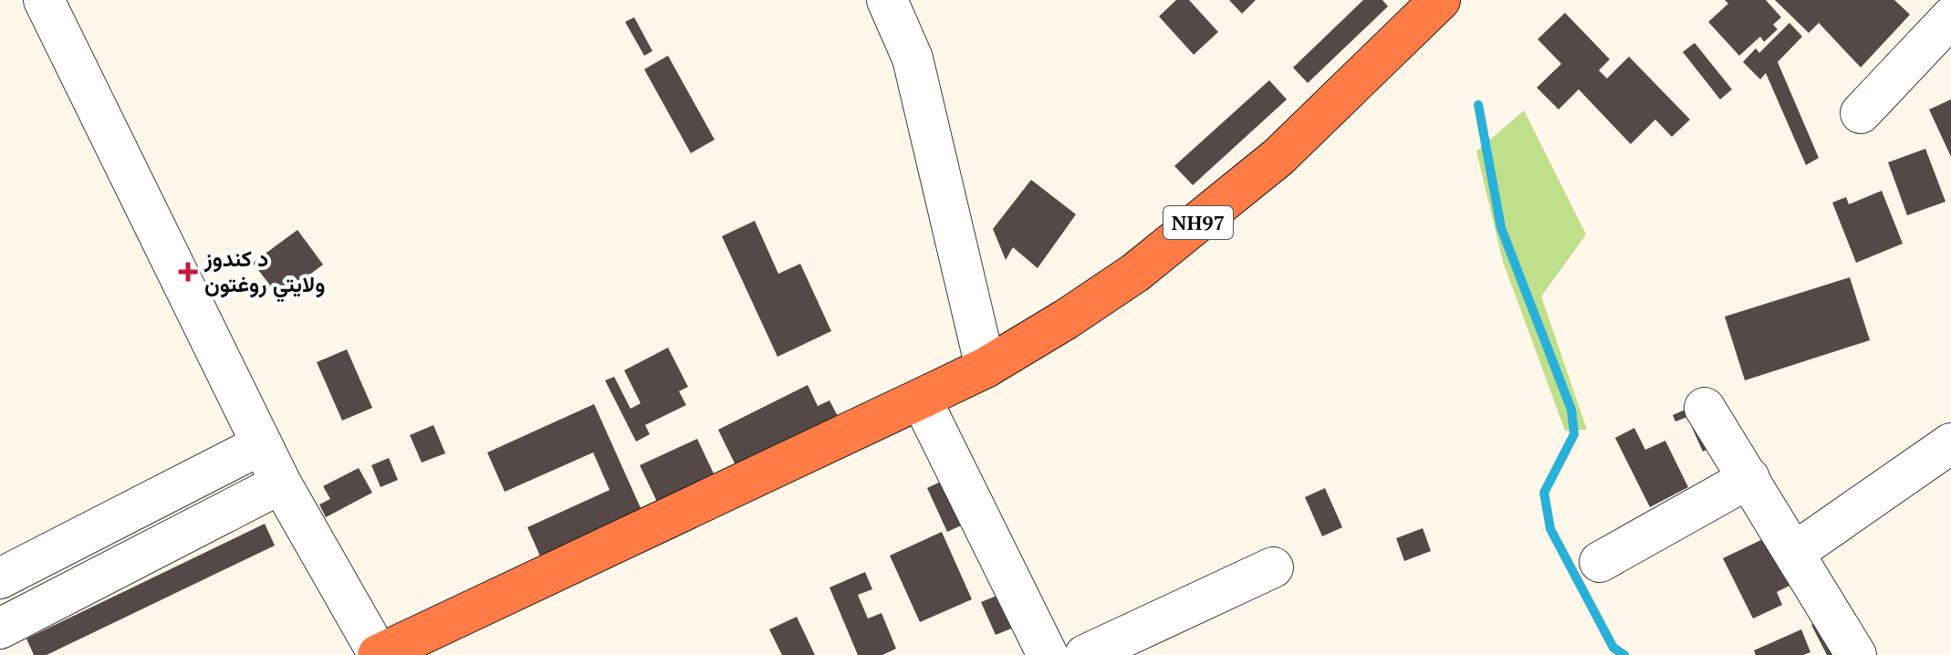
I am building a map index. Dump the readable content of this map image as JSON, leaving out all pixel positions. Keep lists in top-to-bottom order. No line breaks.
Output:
{"streets":{"highway":["NH97"]},"places":{"health":["د کندوز ولایتي روغتون"]}}
